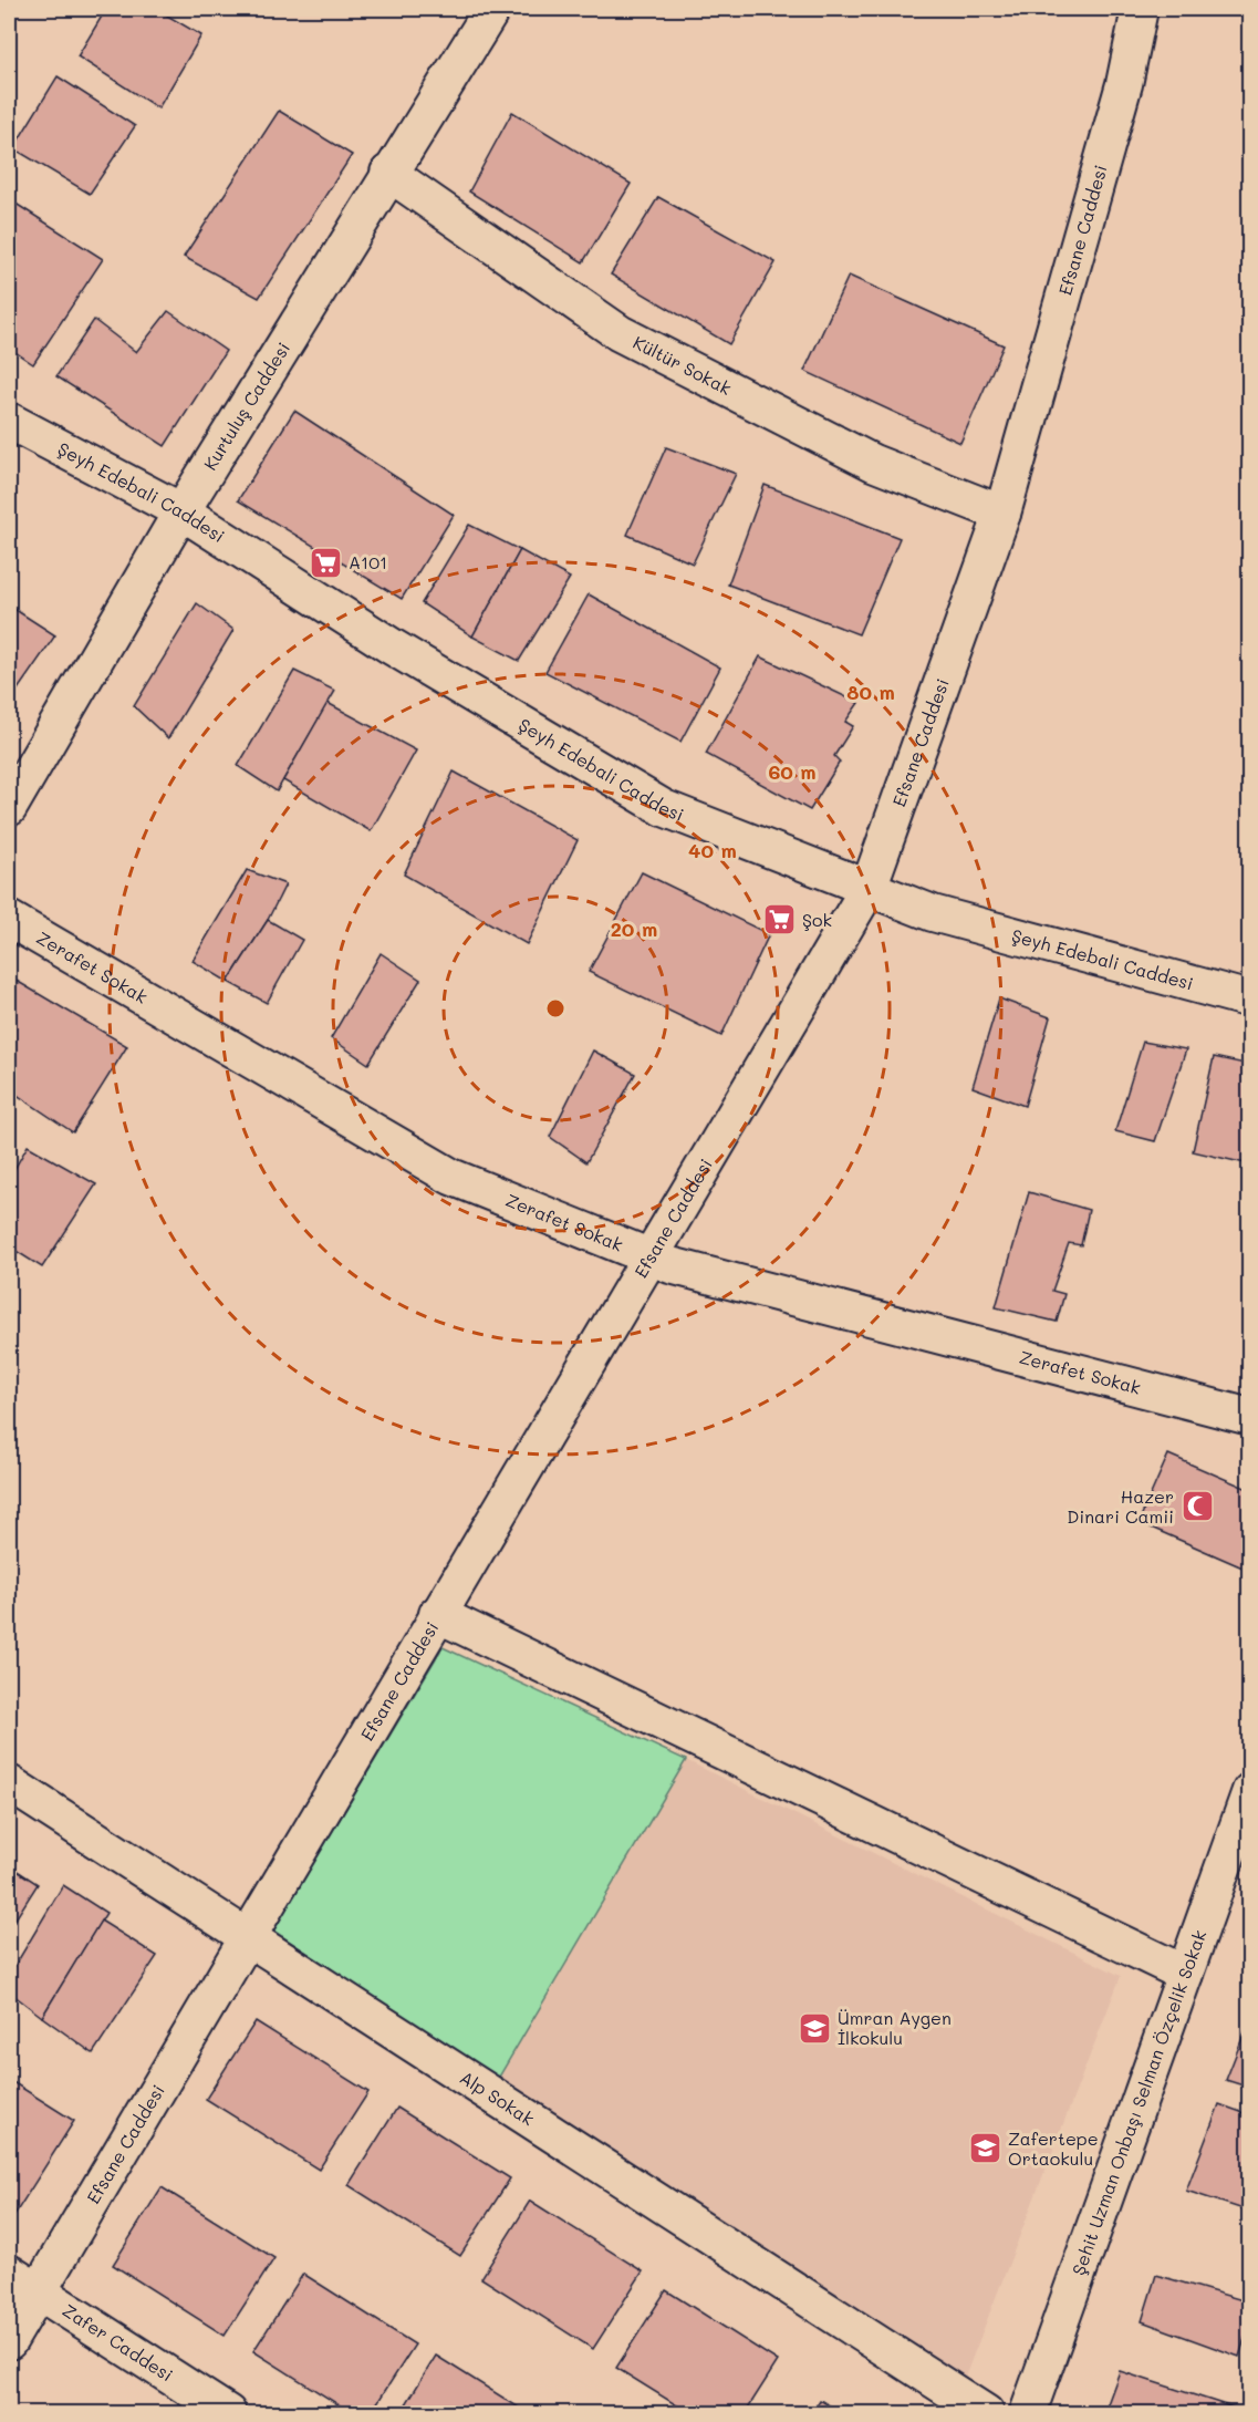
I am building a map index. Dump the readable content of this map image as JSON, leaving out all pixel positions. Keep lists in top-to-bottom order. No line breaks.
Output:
{"streets":{"street":["Efsane Caddesi","Kültür Sokak","Kurtuluş Caddesi","Şeyh Edebali Caddesi","Zerafet Sokak","Alp Sokak","Şehit Uzman Onbaşı Selman Özçelik Sokak","Zafer Caddesi"]},"crossings":[["Efsane Caddesi","Kültür Sokak"],["Efsane Caddesi","Şeyh Edebali Caddesi"],["Efsane Caddesi","Zerafet Sokak"],["Efsane Caddesi","Alp Sokak"],["Efsane Caddesi","Zafer Caddesi"],["Kültür Sokak","Kurtuluş Caddesi"],["Kurtuluş Caddesi","Şeyh Edebali Caddesi"]],"places":{"supermarket":["A101","Şok"],"mosque":["Hazer Dinari Camii"],"school or university":["Ümran Aygen İlkokulu","Zafertepe Ortaokulu"]},"rings":["80 m","60 m","40 m","20 m"]}
